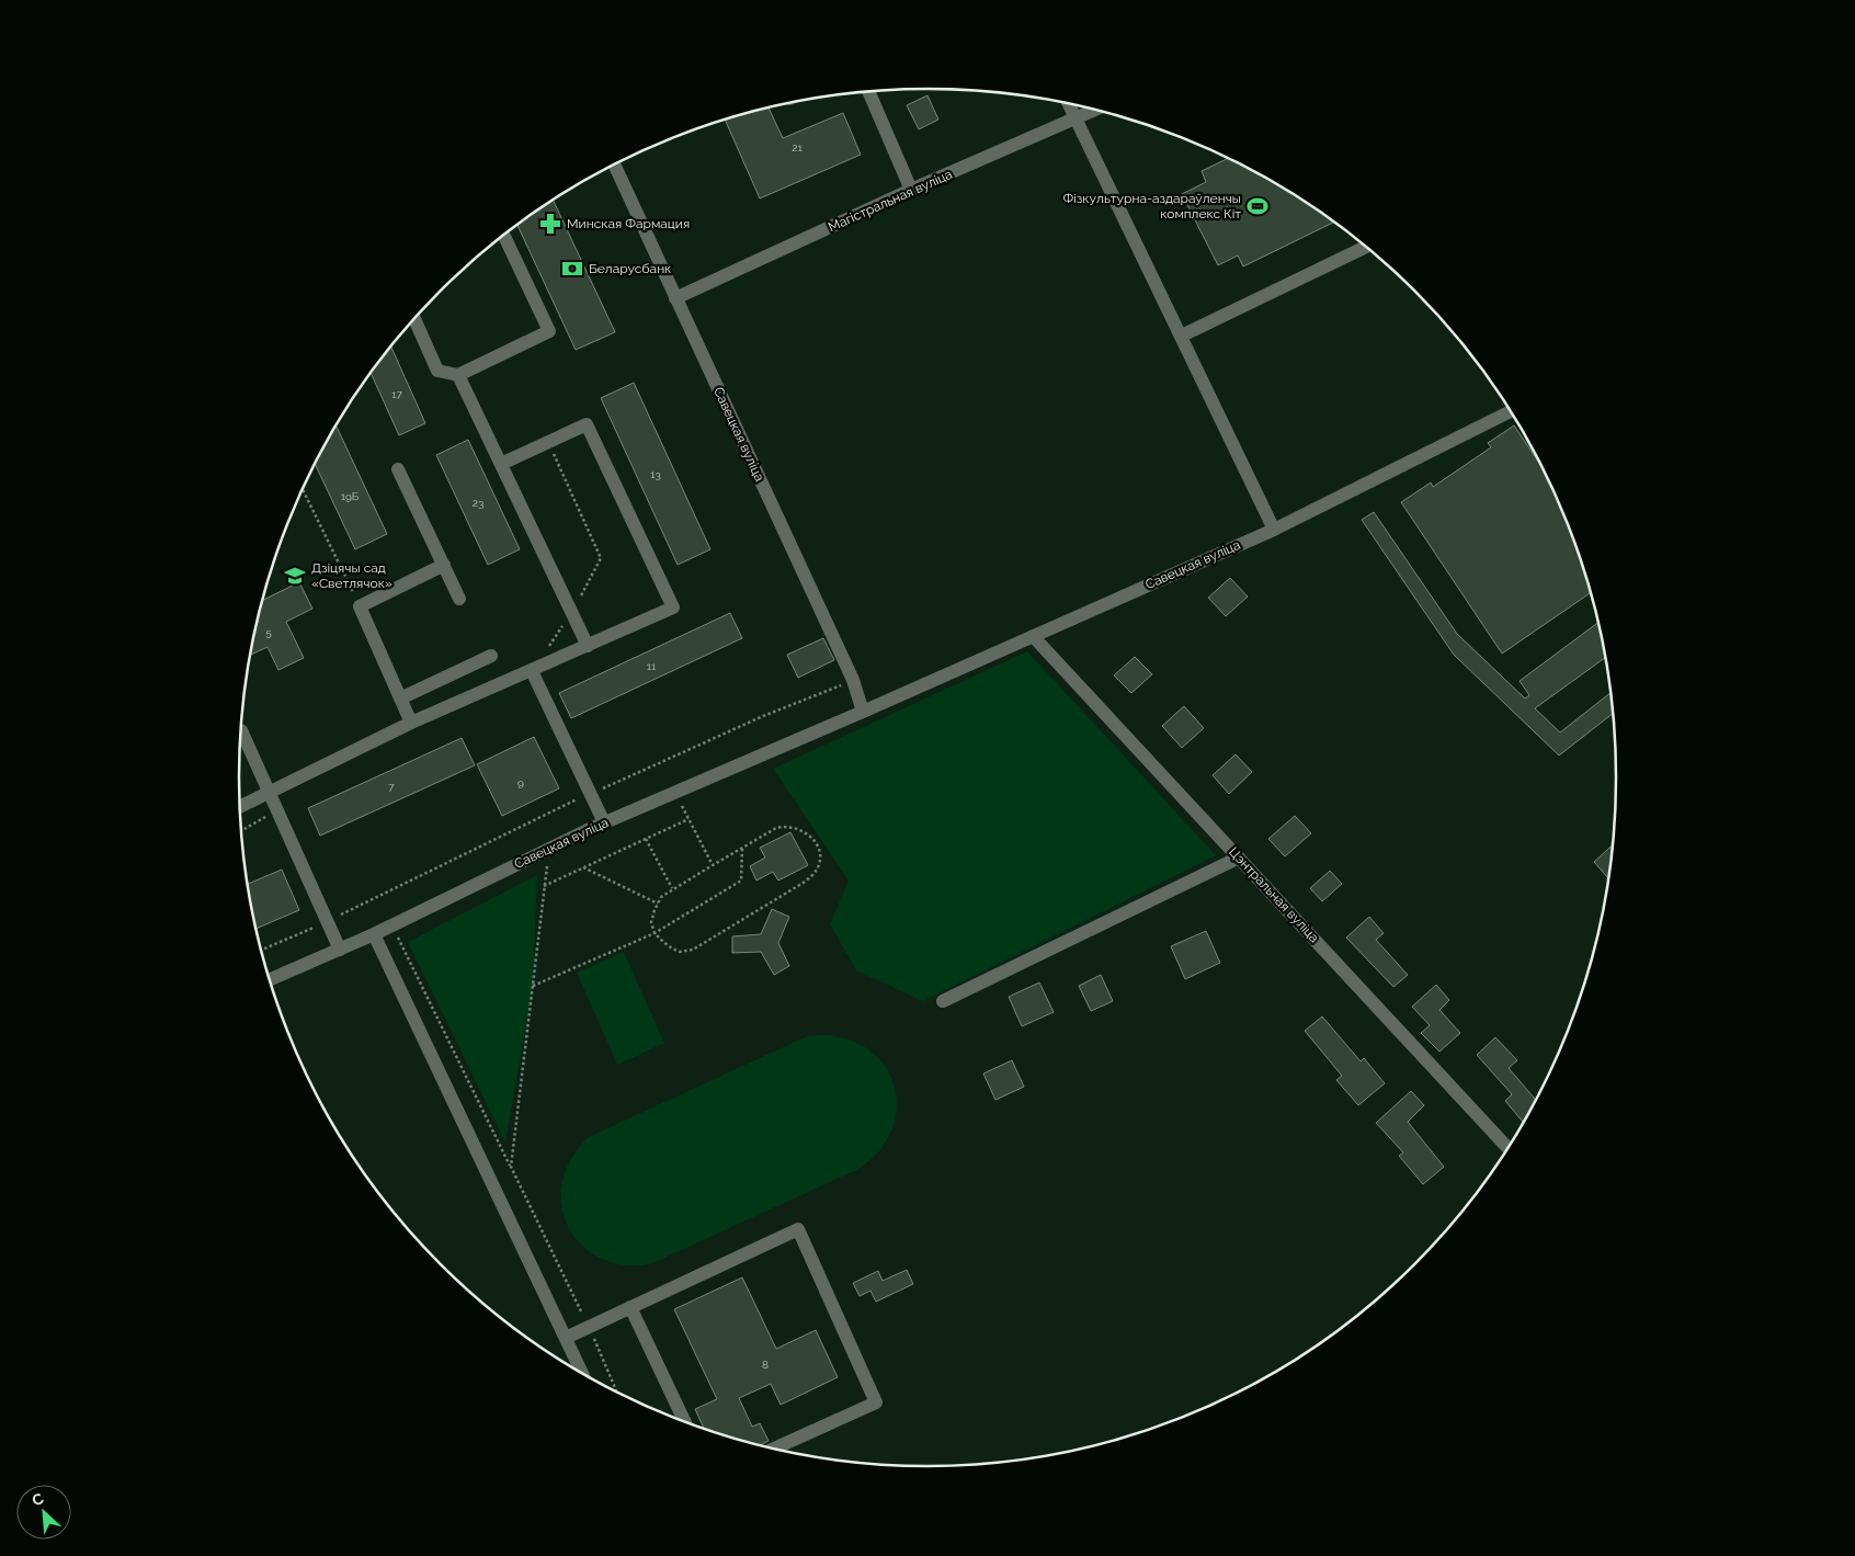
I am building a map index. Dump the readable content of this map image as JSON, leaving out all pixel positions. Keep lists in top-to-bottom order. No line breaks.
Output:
{"streets":{"street":["Магістральная вуліца","Савецкая вуліца","Цэнтральная вуліца"]},"crossings":[["Магістральная вуліца","Савецкая вуліца"],["Савецкая вуліца","Цэнтральная вуліца"]],"places":{"sports":["Фізкультурна-аздараўленчы комплекс Кіт"],"pharmacy":["Минская Фармация"],"bank":["Беларусбанк"],"school or university":["Дзіцячы сад «Светлячок»"]},"house_numbers":["21","17","13","19Б","23","5","11","9","7","8"],"north":"top left"}
